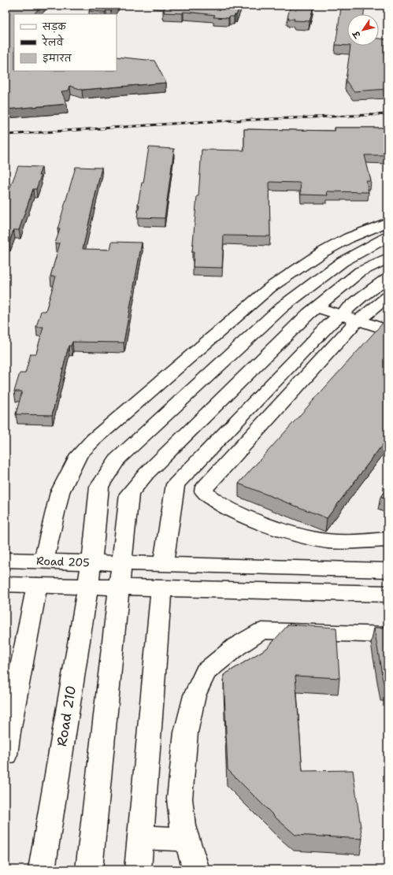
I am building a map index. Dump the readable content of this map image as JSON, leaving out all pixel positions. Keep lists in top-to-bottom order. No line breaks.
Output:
{"streets":{"street":["Road 205","Road 210"]},"crossings":[["Road 205","Road 210"]],"legend":["सड़क","रेलवे","इमारत"],"north":"bottom left"}
